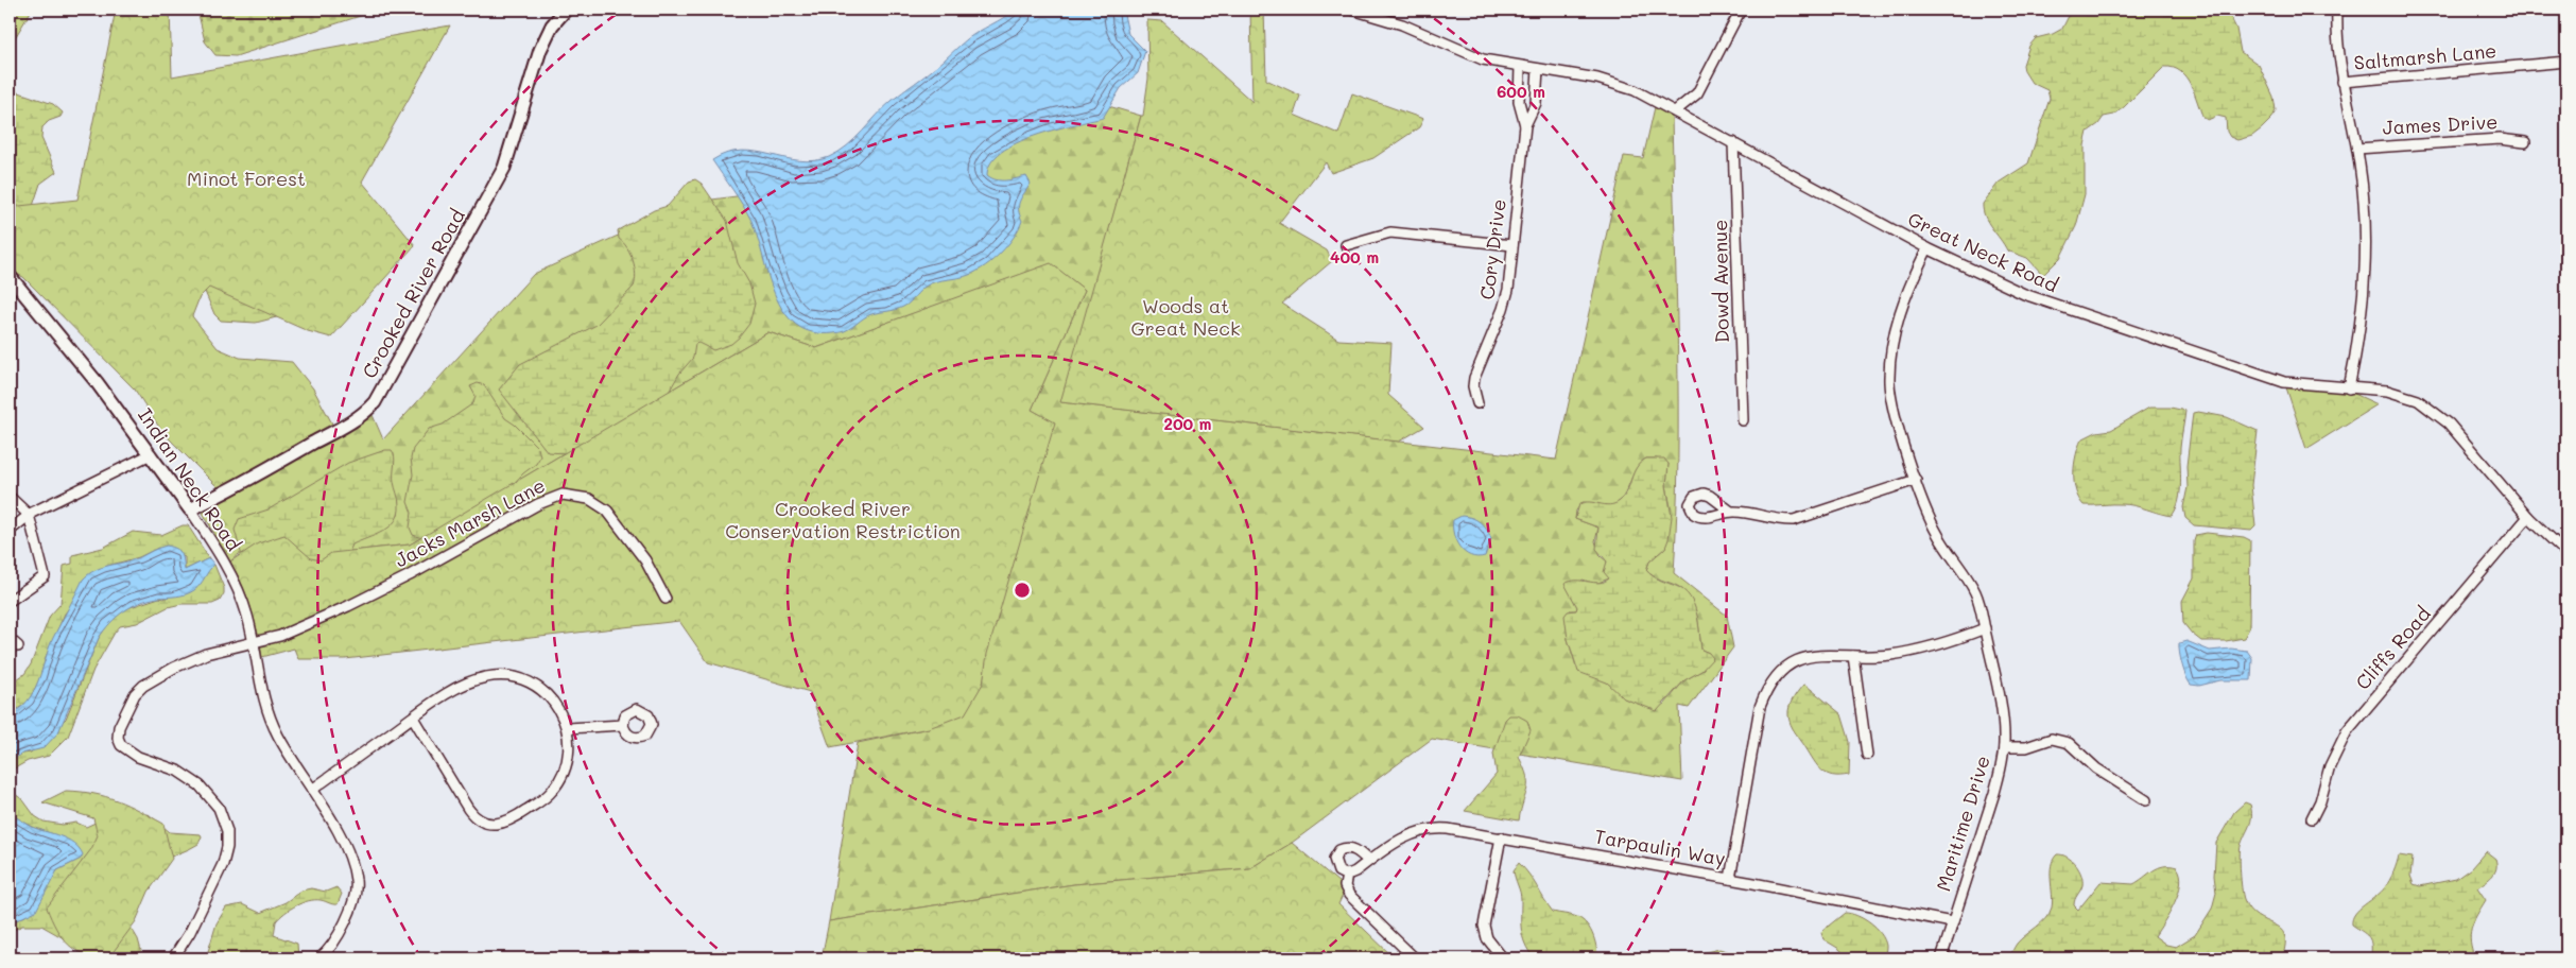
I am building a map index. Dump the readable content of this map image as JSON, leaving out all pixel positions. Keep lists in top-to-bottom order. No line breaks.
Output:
{"streets":{"street":["Saltmarsh Lane","James Drive","Cory Drive","Great Neck Road","Dowd Avenue","Crooked River Road","Indian Neck Road","Jacks Marsh Lane","Cliffs Road","Maritime Drive","Tarpaulin Way"]},"crossings":[["Saltmarsh Lane","James Drive"],["Saltmarsh Lane","Great Neck Road"],["Cory Drive","Great Neck Road"],["Great Neck Road","Dowd Avenue"],["Great Neck Road","Cliffs Road"],["Great Neck Road","Maritime Drive"],["Crooked River Road","Indian Neck Road"],["Indian Neck Road","Jacks Marsh Lane"],["Maritime Drive","Tarpaulin Way"]],"parks":["Minot Forest","Woods at Great Neck","Crooked River Conservation Restriction"],"rings":["600 m","400 m","200 m"]}
